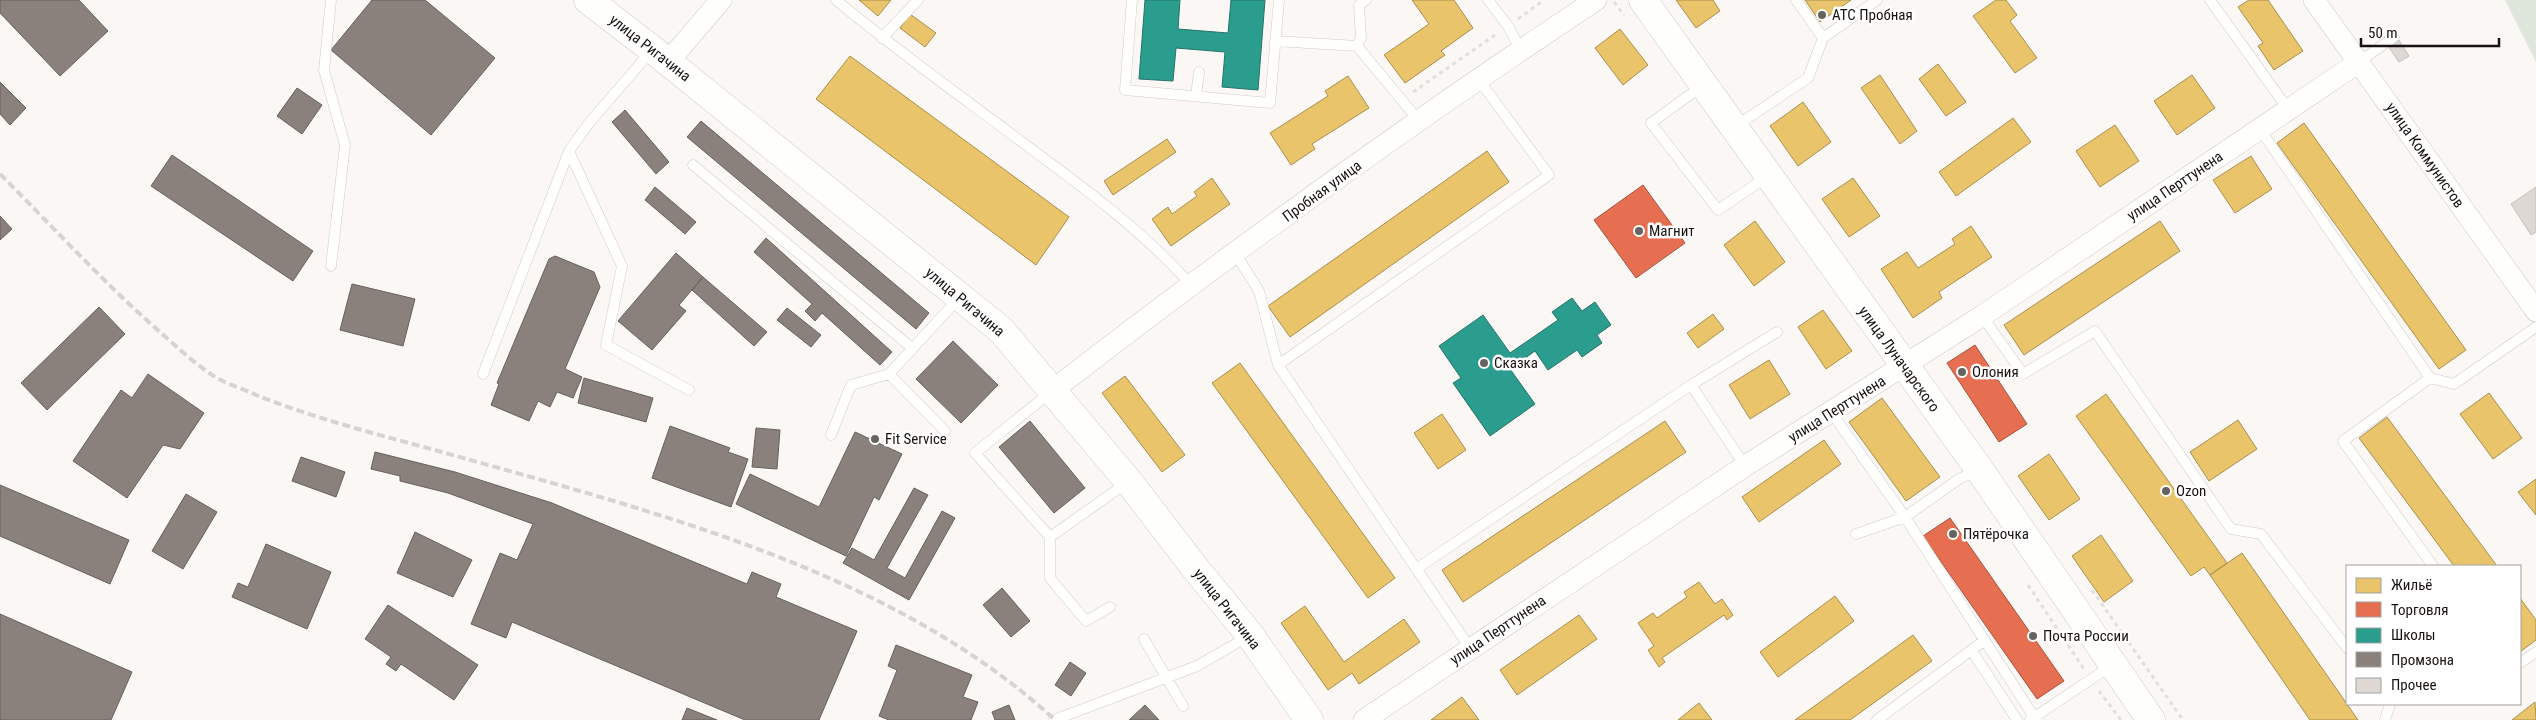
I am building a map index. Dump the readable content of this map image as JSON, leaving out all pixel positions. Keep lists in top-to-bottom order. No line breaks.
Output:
{"streets":{"main road":["улица Ригачина","улица Луначарского"],"street":["улица Коммунистов","улица Перттунена","Пробная улица"]},"crossings":[["улица Ригачина","Пробная улица"],["улица Коммунистов","улица Перттунена"],["улица Перттунена","улица Луначарского"]],"places":["АТС Пробная","Магнит","Сказка","Олония","Fit Service","Ozon","Пятёрочка","Почта России"],"legend":["Жильё","Торговля","Школы","Промзона","Прочее"],"scale_bar":"50 m"}
